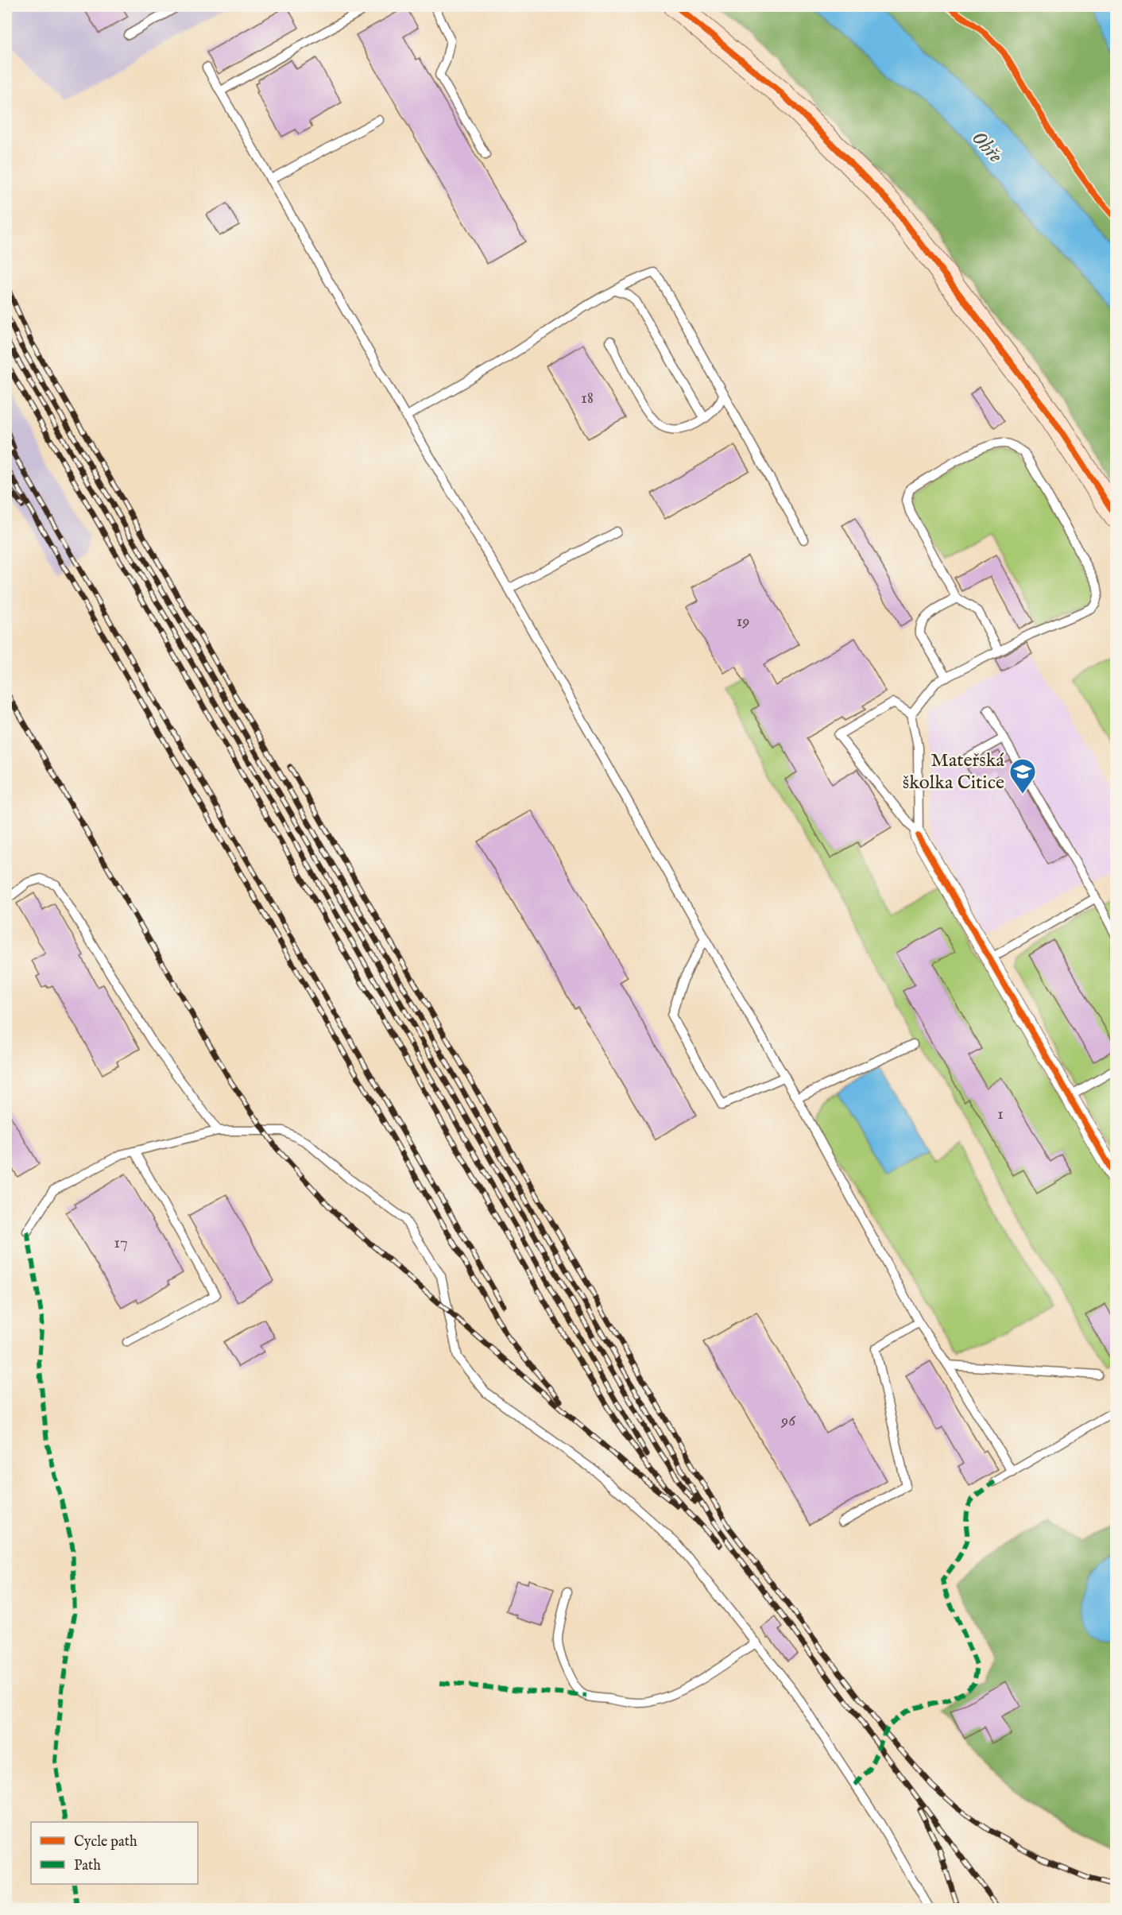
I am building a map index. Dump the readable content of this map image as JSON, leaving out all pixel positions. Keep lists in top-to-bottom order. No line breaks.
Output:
{"water":["Ohře"],"places":{"school or university":["Mateřská školka Citice"]},"house_numbers":["18","19","1","17","96"],"legend":["Cycle path","Path"]}
